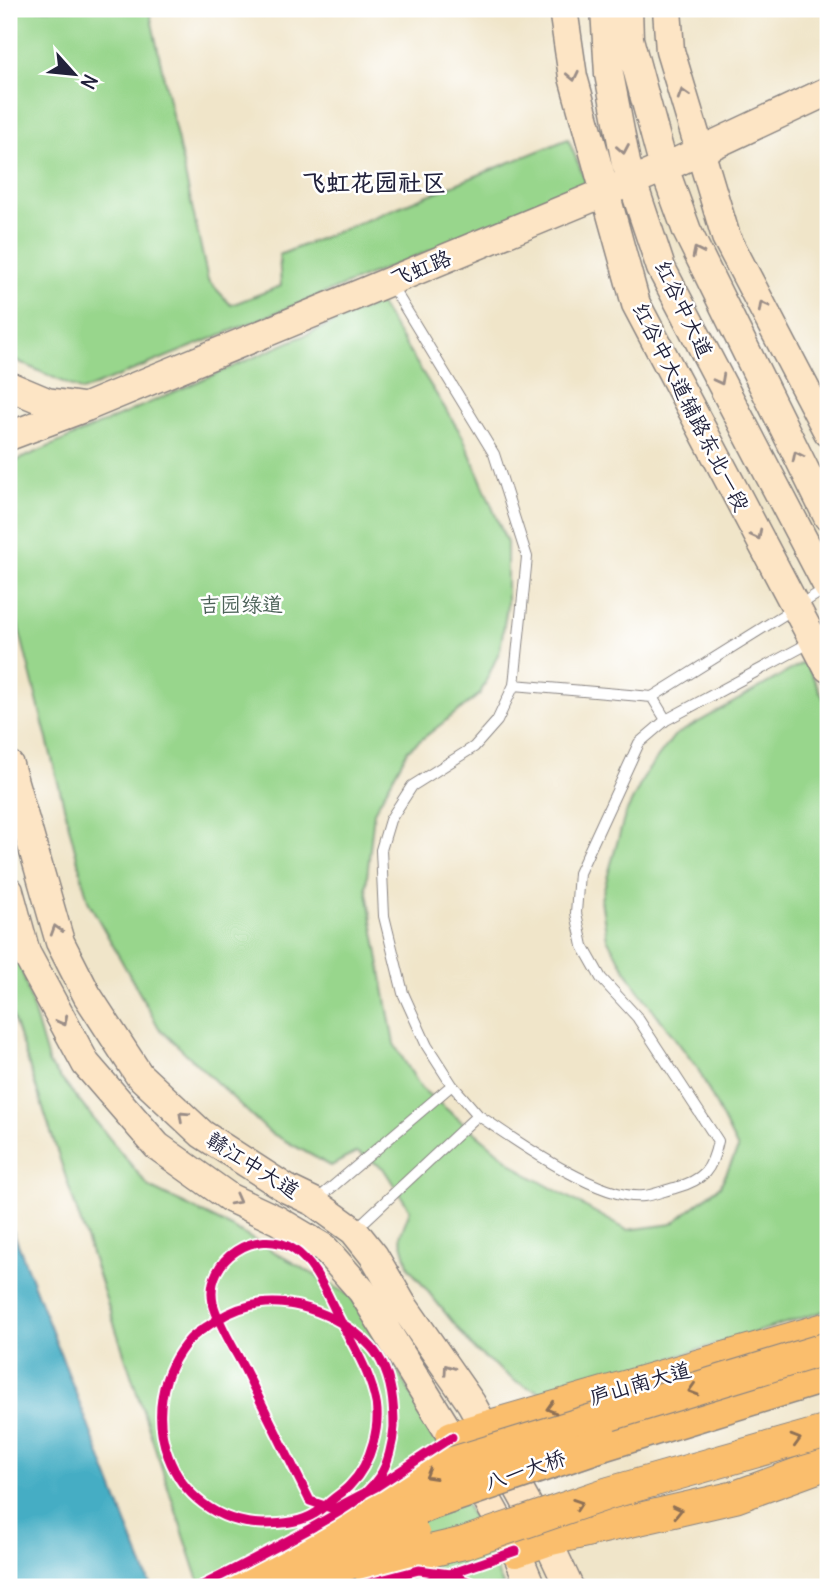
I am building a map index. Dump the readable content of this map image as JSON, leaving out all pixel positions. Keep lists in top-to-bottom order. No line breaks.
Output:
{"streets":{"highway":["八一大桥"],"main road":["飞虹路","红谷中大道","红谷中大道辅路东北一段","赣江中大道","庐山南大道"]},"crossings":[["飞虹路","红谷中大道"],["飞虹路","红谷中大道辅路东北一段"],["赣江中大道","庐山南大道"]],"districts":["飞虹花园社区"],"parks":["吉园绿道"],"north":"bottom right"}
